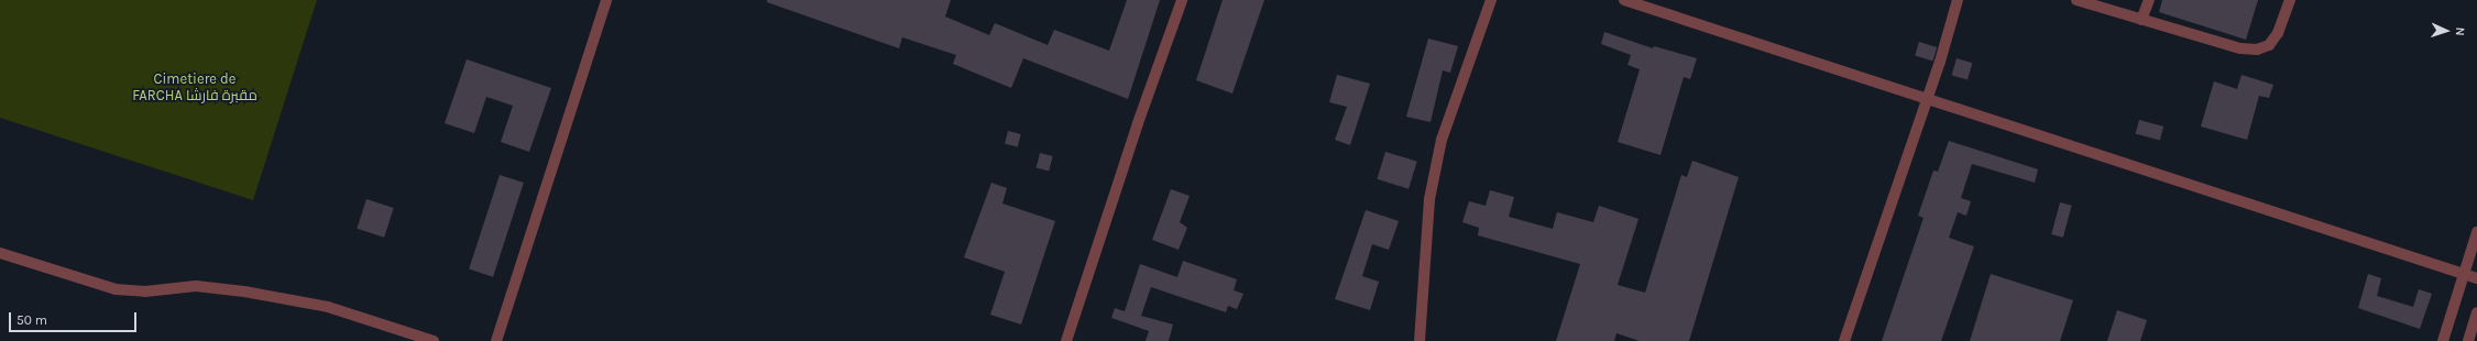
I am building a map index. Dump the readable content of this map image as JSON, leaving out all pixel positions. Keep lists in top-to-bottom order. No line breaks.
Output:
{"parks":["Cimetiere de FARCHA مقبرة فارشا"],"scale_bar":"50 m","north":"right"}
